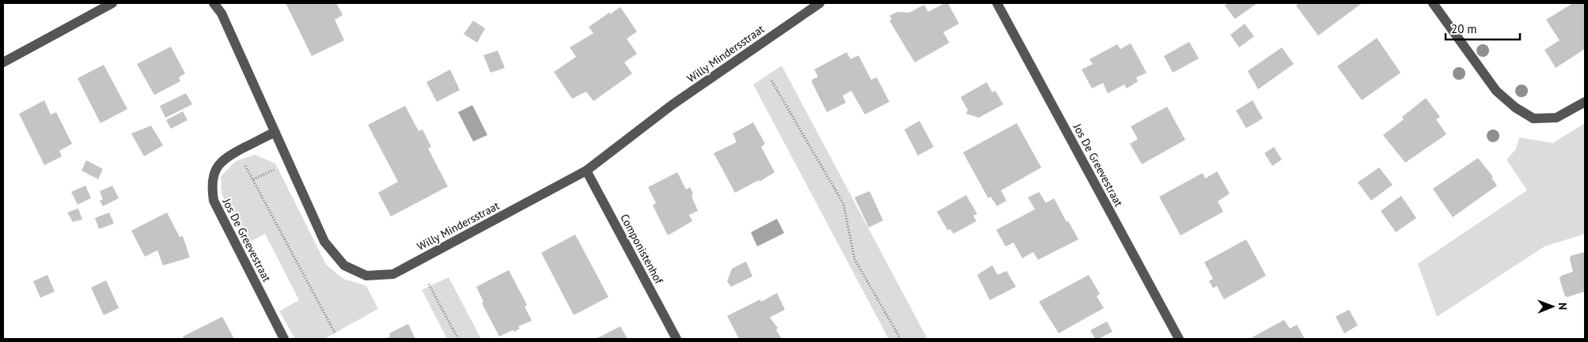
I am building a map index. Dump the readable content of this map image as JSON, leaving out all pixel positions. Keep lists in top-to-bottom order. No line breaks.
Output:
{"streets":{"street":["Willy Mindersstraat","Jos De Greevestraat","Componistenhof"]},"crossings":[["Willy Mindersstraat","Jos De Greevestraat"],["Willy Mindersstraat","Componistenhof"]],"scale_bar":"20 m","north":"right"}
